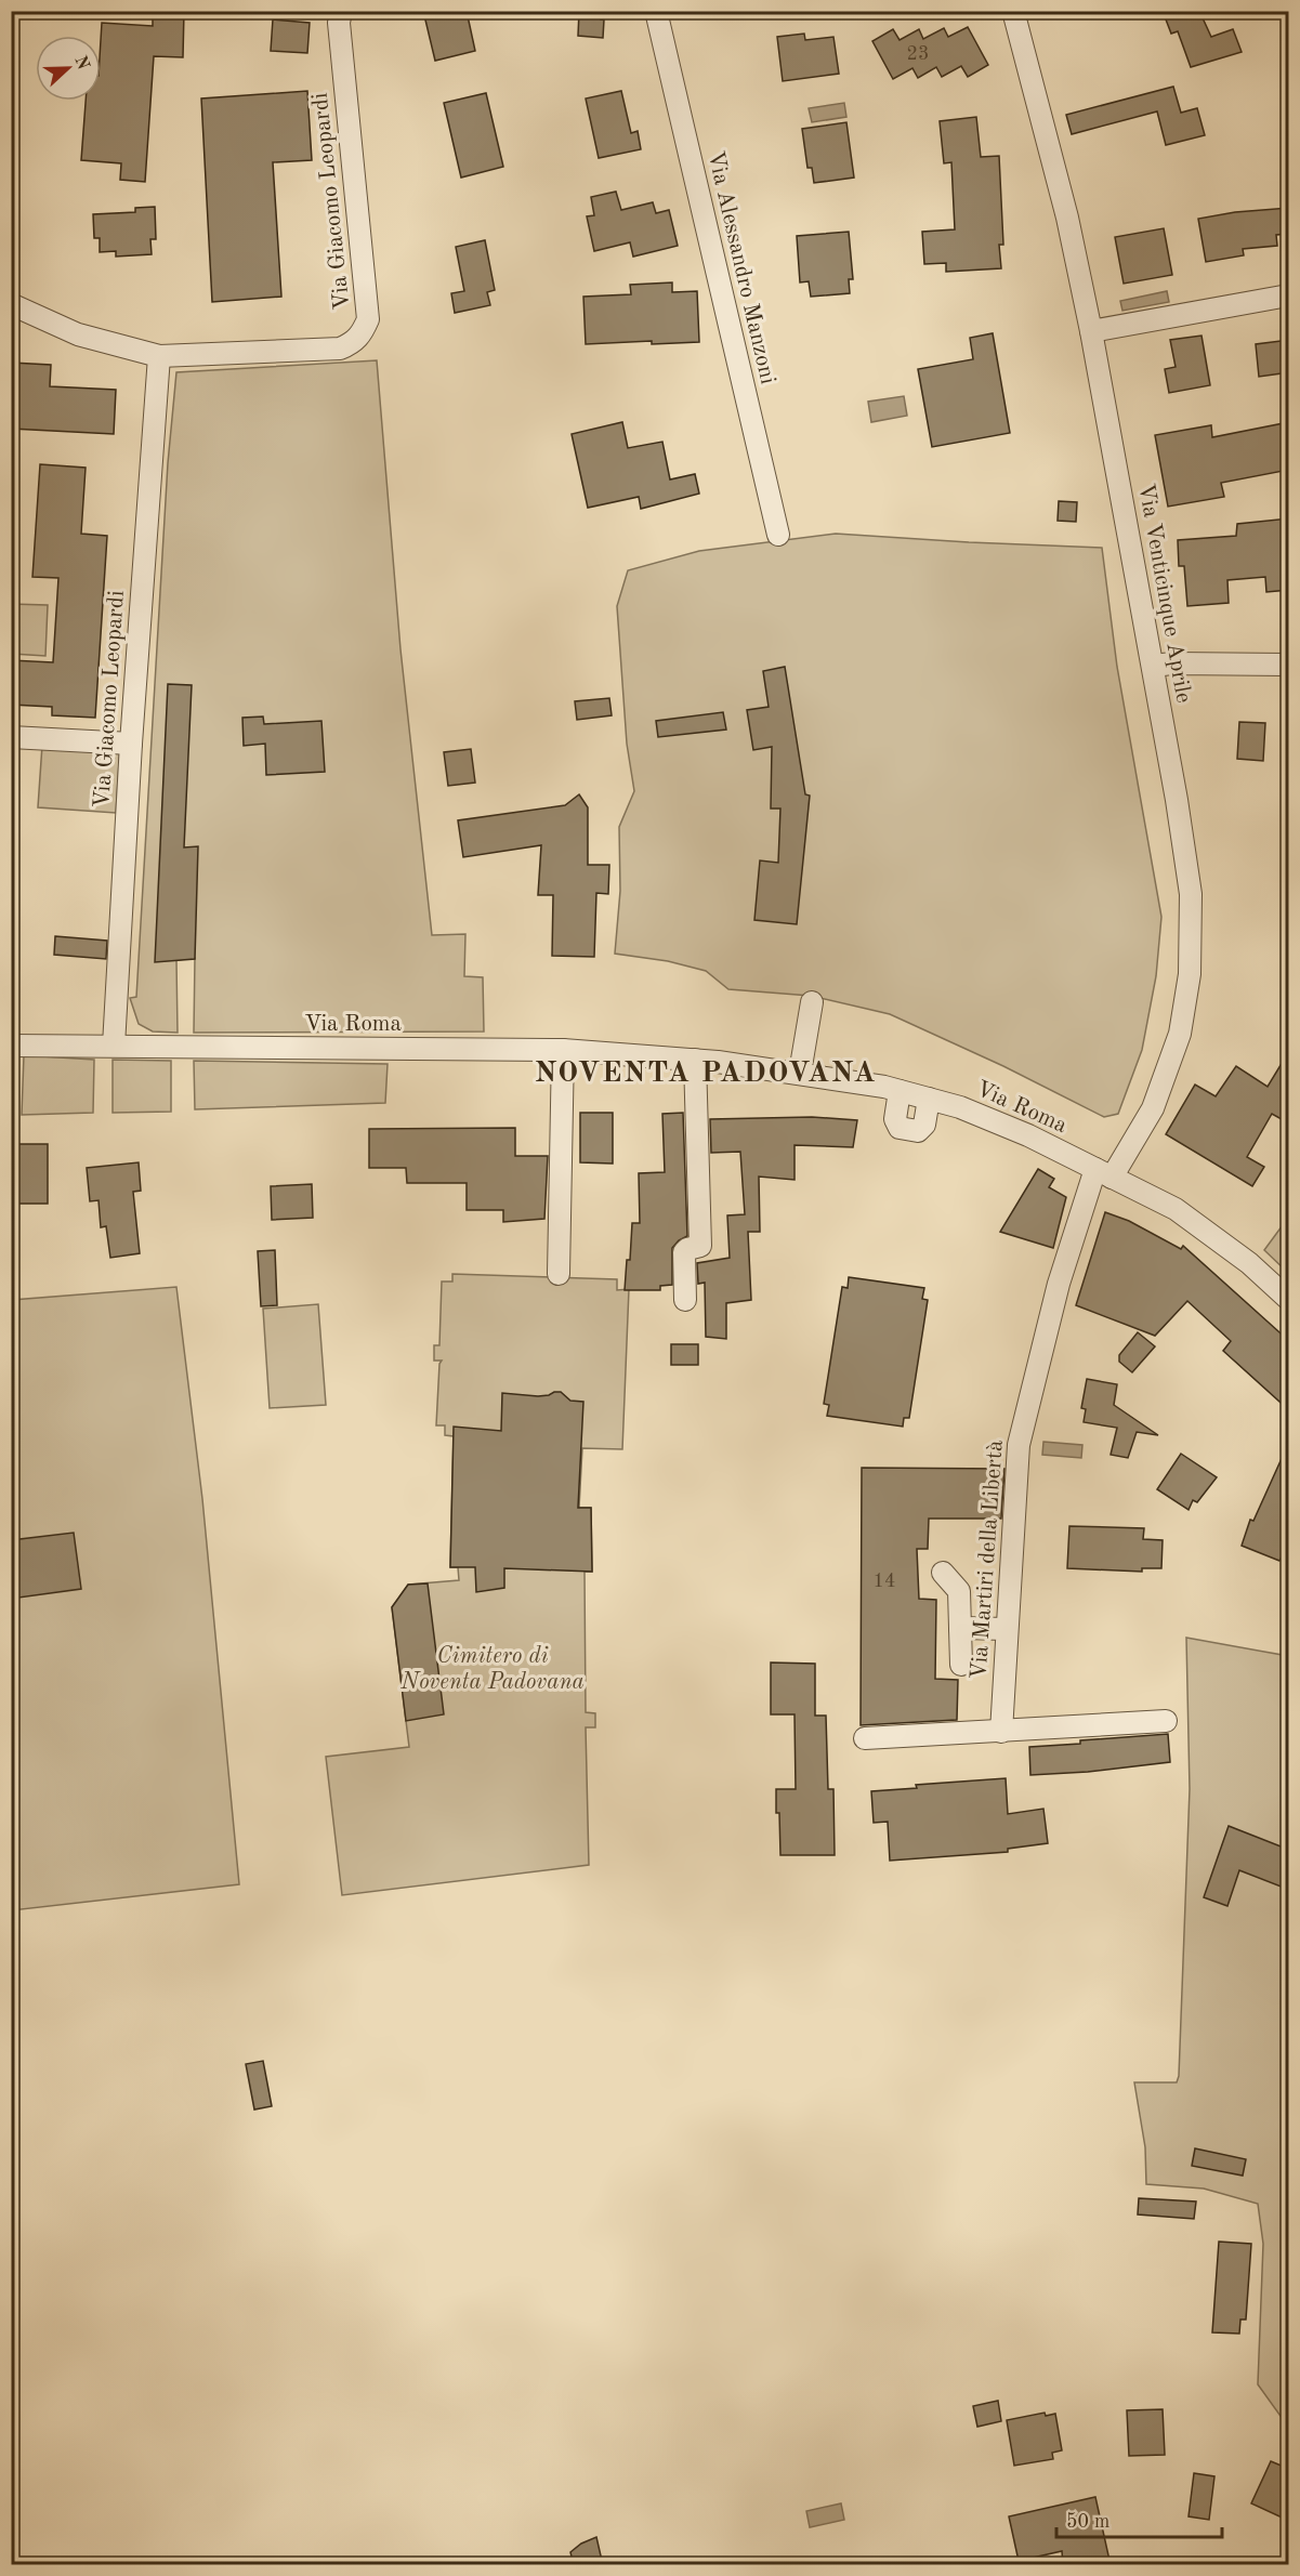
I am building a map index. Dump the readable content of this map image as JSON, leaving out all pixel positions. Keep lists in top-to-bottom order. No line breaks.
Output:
{"streets":{"street":["Via Giacomo Leopardi","Via Alessandro Manzoni","Via Venticinque Aprile","Via Roma","Via Martiri della Libertà"]},"crossings":[["Via Giacomo Leopardi","Via Roma"],["Via Venticinque Aprile","Via Roma"],["Via Venticinque Aprile","Via Martiri della Libertà"],["Via Roma","Via Martiri della Libertà"]],"districts":["NOVENTA PADOVANA"],"parks":["Cimitero di Noventa Padovana"],"house_numbers":["23","14"],"scale_bar":"50 m","north":"right"}
